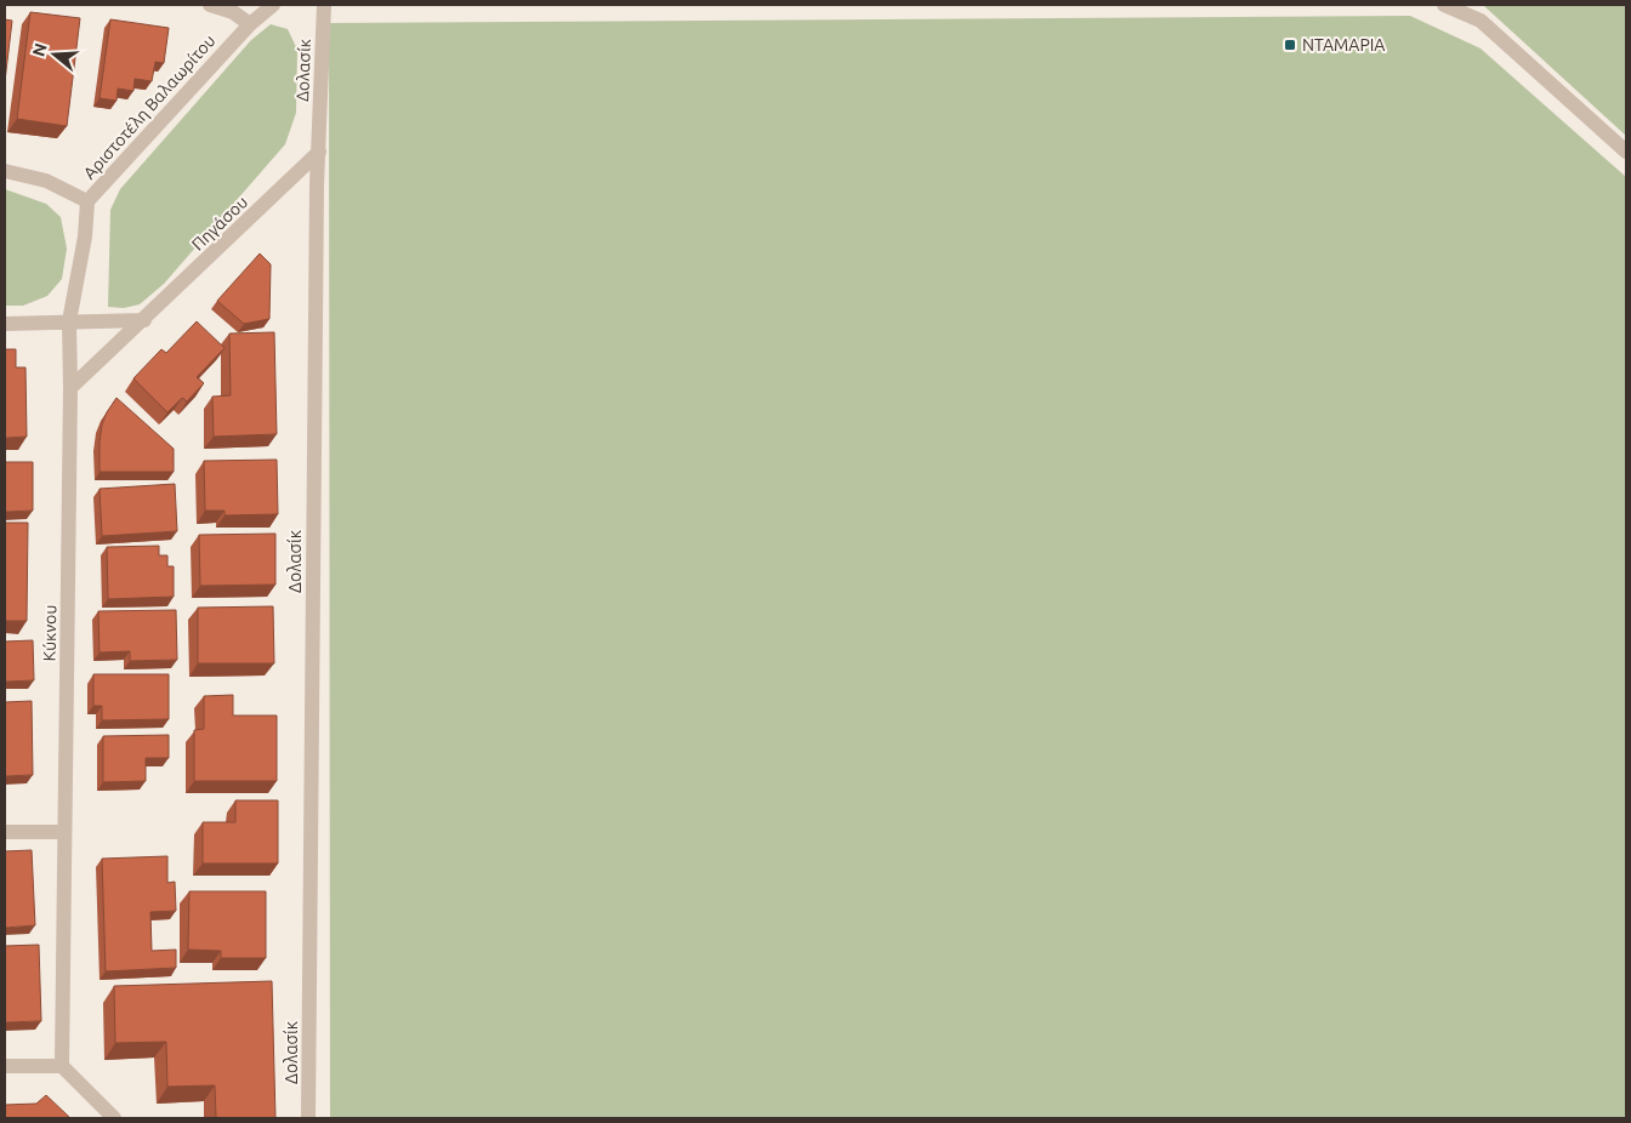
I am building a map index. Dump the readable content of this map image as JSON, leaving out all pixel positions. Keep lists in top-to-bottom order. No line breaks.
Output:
{"streets":{"street":["Δολασίκ","Αριστοτέλη Βαλαωρίτου","Πηγάσου","Κύκνου"]},"crossings":[["Δολασίκ","Πηγάσου"],["Αριστοτέλη Βαλαωρίτου","Κύκνου"],["Πηγάσου","Κύκνου"]],"places":{"transit":["ΝΤΑΜΑΡΙΑ"]},"north":"left"}
